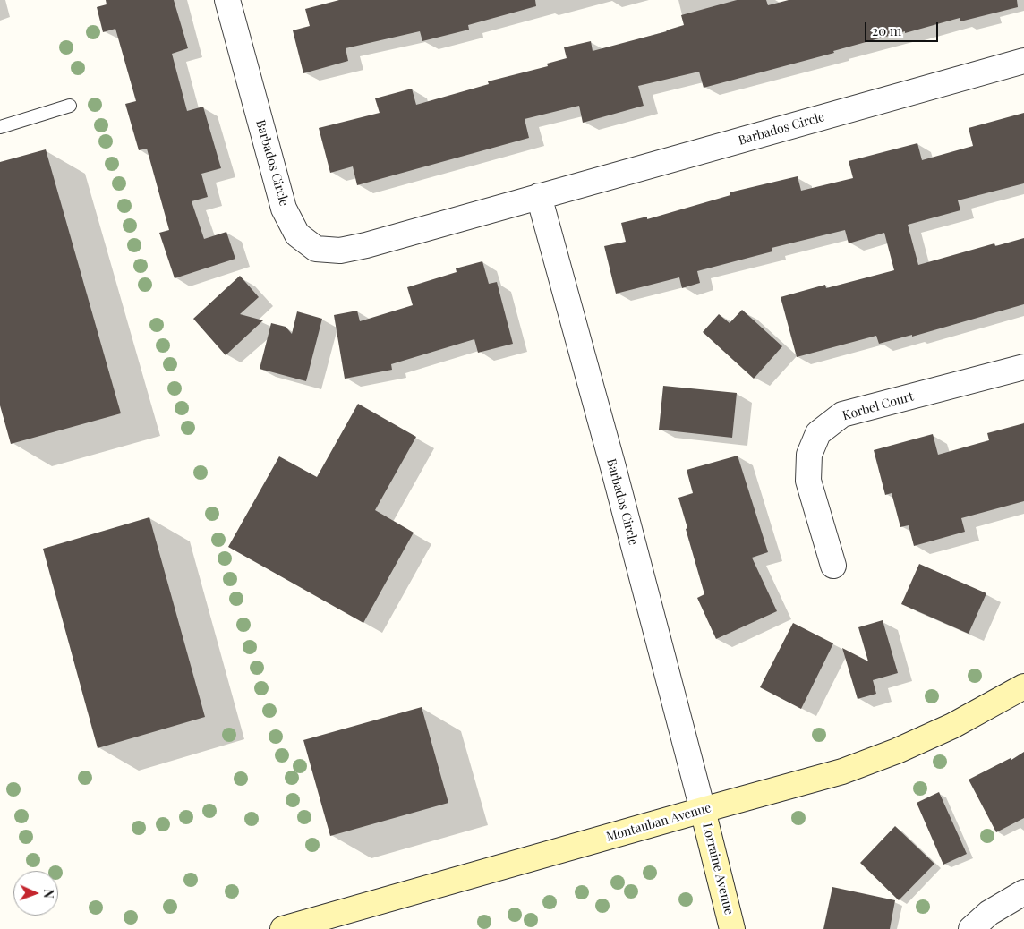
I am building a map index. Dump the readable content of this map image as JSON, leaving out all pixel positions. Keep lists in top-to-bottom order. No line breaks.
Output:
{"streets":{"street":["Barbados Circle","Korbel Court","Montauban Avenue","Lorraine Avenue"]},"crossings":[["Barbados Circle","Montauban Avenue"],["Barbados Circle","Lorraine Avenue"],["Montauban Avenue","Lorraine Avenue"]],"scale_bar":"20 m","north":"right"}
